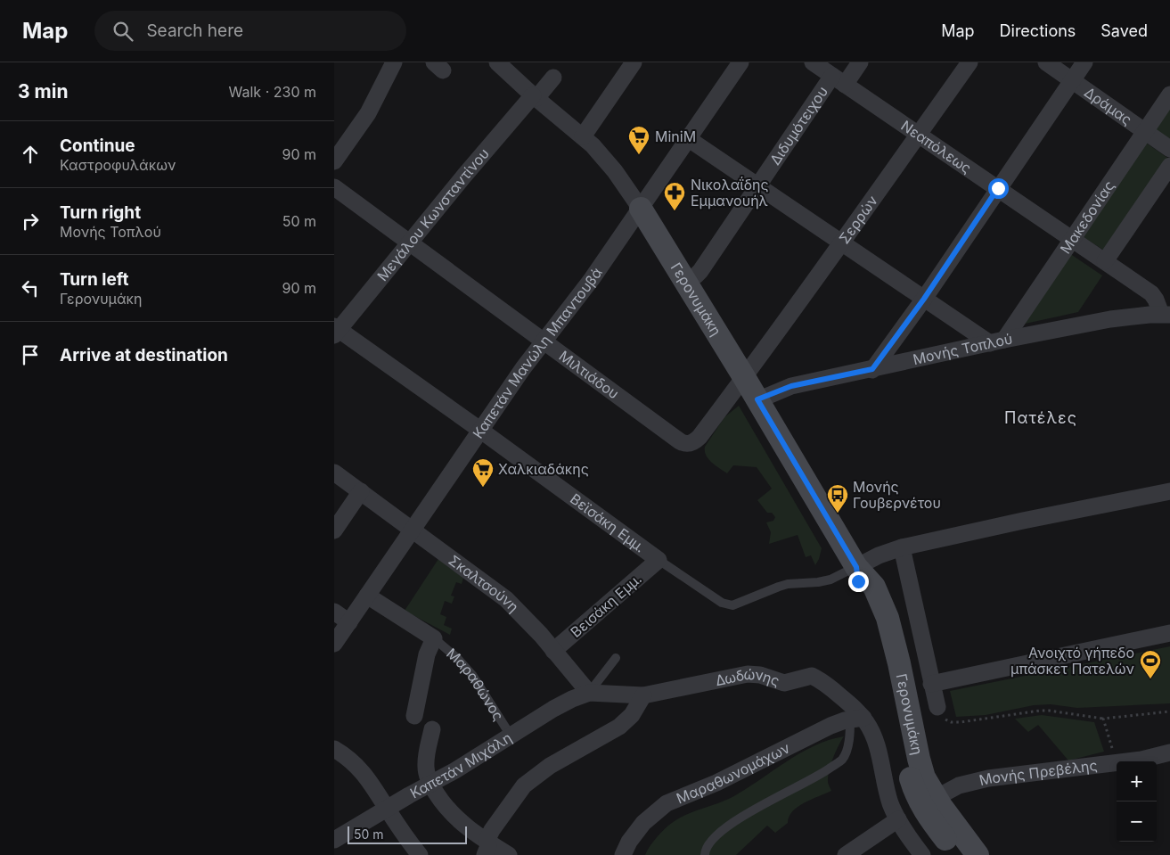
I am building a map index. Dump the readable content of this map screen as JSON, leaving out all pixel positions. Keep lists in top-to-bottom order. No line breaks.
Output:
{"streets":{"street":["Δράμας","Διδυμότειχου","Νεαπόλεως","Μεγάλου Κωνσταντίνου","Μακεδονίας","Σερρών","Γερονυμάκη","Μονής Τοπλού","Καπετάν Μανώλη Μπαντουβά","Μιλτιάδου","Βεϊσάκη Εμμ.","Σκαλτσούνη","Βεισάκη Εμμ.","Δωδώνης","Μαραθώνος","Καπετάν Μιχάλη","Μαραθωνομάχων","Μονής Πρεβέλης"]},"crossings":[["Δράμας","Μακεδονίας"],["Διδυμότειχου","Νεαπόλεως"],["Διδυμότειχου","Γερονυμάκη"],["Νεαπόλεως","Μακεδονίας"],["Νεαπόλεως","Σερρών"],["Νεαπόλεως","Μονής Τοπλού"],["Μεγάλου Κωνσταντίνου","Γερονυμάκη"],["Μεγάλου Κωνσταντίνου","Μιλτιάδου"],["Μεγάλου Κωνσταντίνου","Βεϊσάκη Εμμ."],["Μακεδονίας","Μονής Τοπλού"],["Σερρών","Γερονυμάκη"],["Σερρών","Μιλτιάδου"],["Γερονυμάκη","Μονής Τοπλού"],["Γερονυμάκη","Καπετάν Μανώλη Μπαντουβά"],["Γερονυμάκη","Μιλτιάδου"],["Γερονυμάκη","Βεϊσάκη Εμμ."],["Γερονυμάκη","Μονής Πρεβέλης"],["Καπετάν Μανώλη Μπαντουβά","Μιλτιάδου"],["Καπετάν Μανώλη Μπαντουβά","Βεϊσάκη Εμμ."],["Καπετάν Μανώλη Μπαντουβά","Σκαλτσούνη"],["Καπετάν Μανώλη Μπαντουβά","Μαραθώνος"],["Βεϊσάκη Εμμ.","Βεισάκη Εμμ."],["Σκαλτσούνη","Βεισάκη Εμμ."],["Σκαλτσούνη","Δωδώνης"],["Σκαλτσούνη","Καπετάν Μιχάλη"],["Δωδώνης","Καπετάν Μιχάλη"],["Δωδώνης","Μαραθωνομάχων"],["Μαραθώνος","Καπετάν Μιχάλη"]],"districts":["Πατέλες"],"places":{"supermarket":["MiniM","Χαλκιαδάκης"],"pharmacy":["Νικολαΐδης Εμμανουήλ"],"bus stop":["Μονής Γουβερνέτου"],"sports":["Ανοιχτό γήπεδο μπάσκετ Πατελών"]},"scale_bar":"50 m","page":{"header":"Map","search":"Search here","nav":["Map","Directions","Saved"],"heading":["3 min","Walk · 230 m"],"list":[["Continue","Καστροφυλάκων","90 m"],["Turn right","Μονής Τοπλού","50 m"],["Turn left","Γερονυμάκη","90 m"],"Arrive at destination"],"map_buttons":["+","−"],"scale":"50 m"}}
